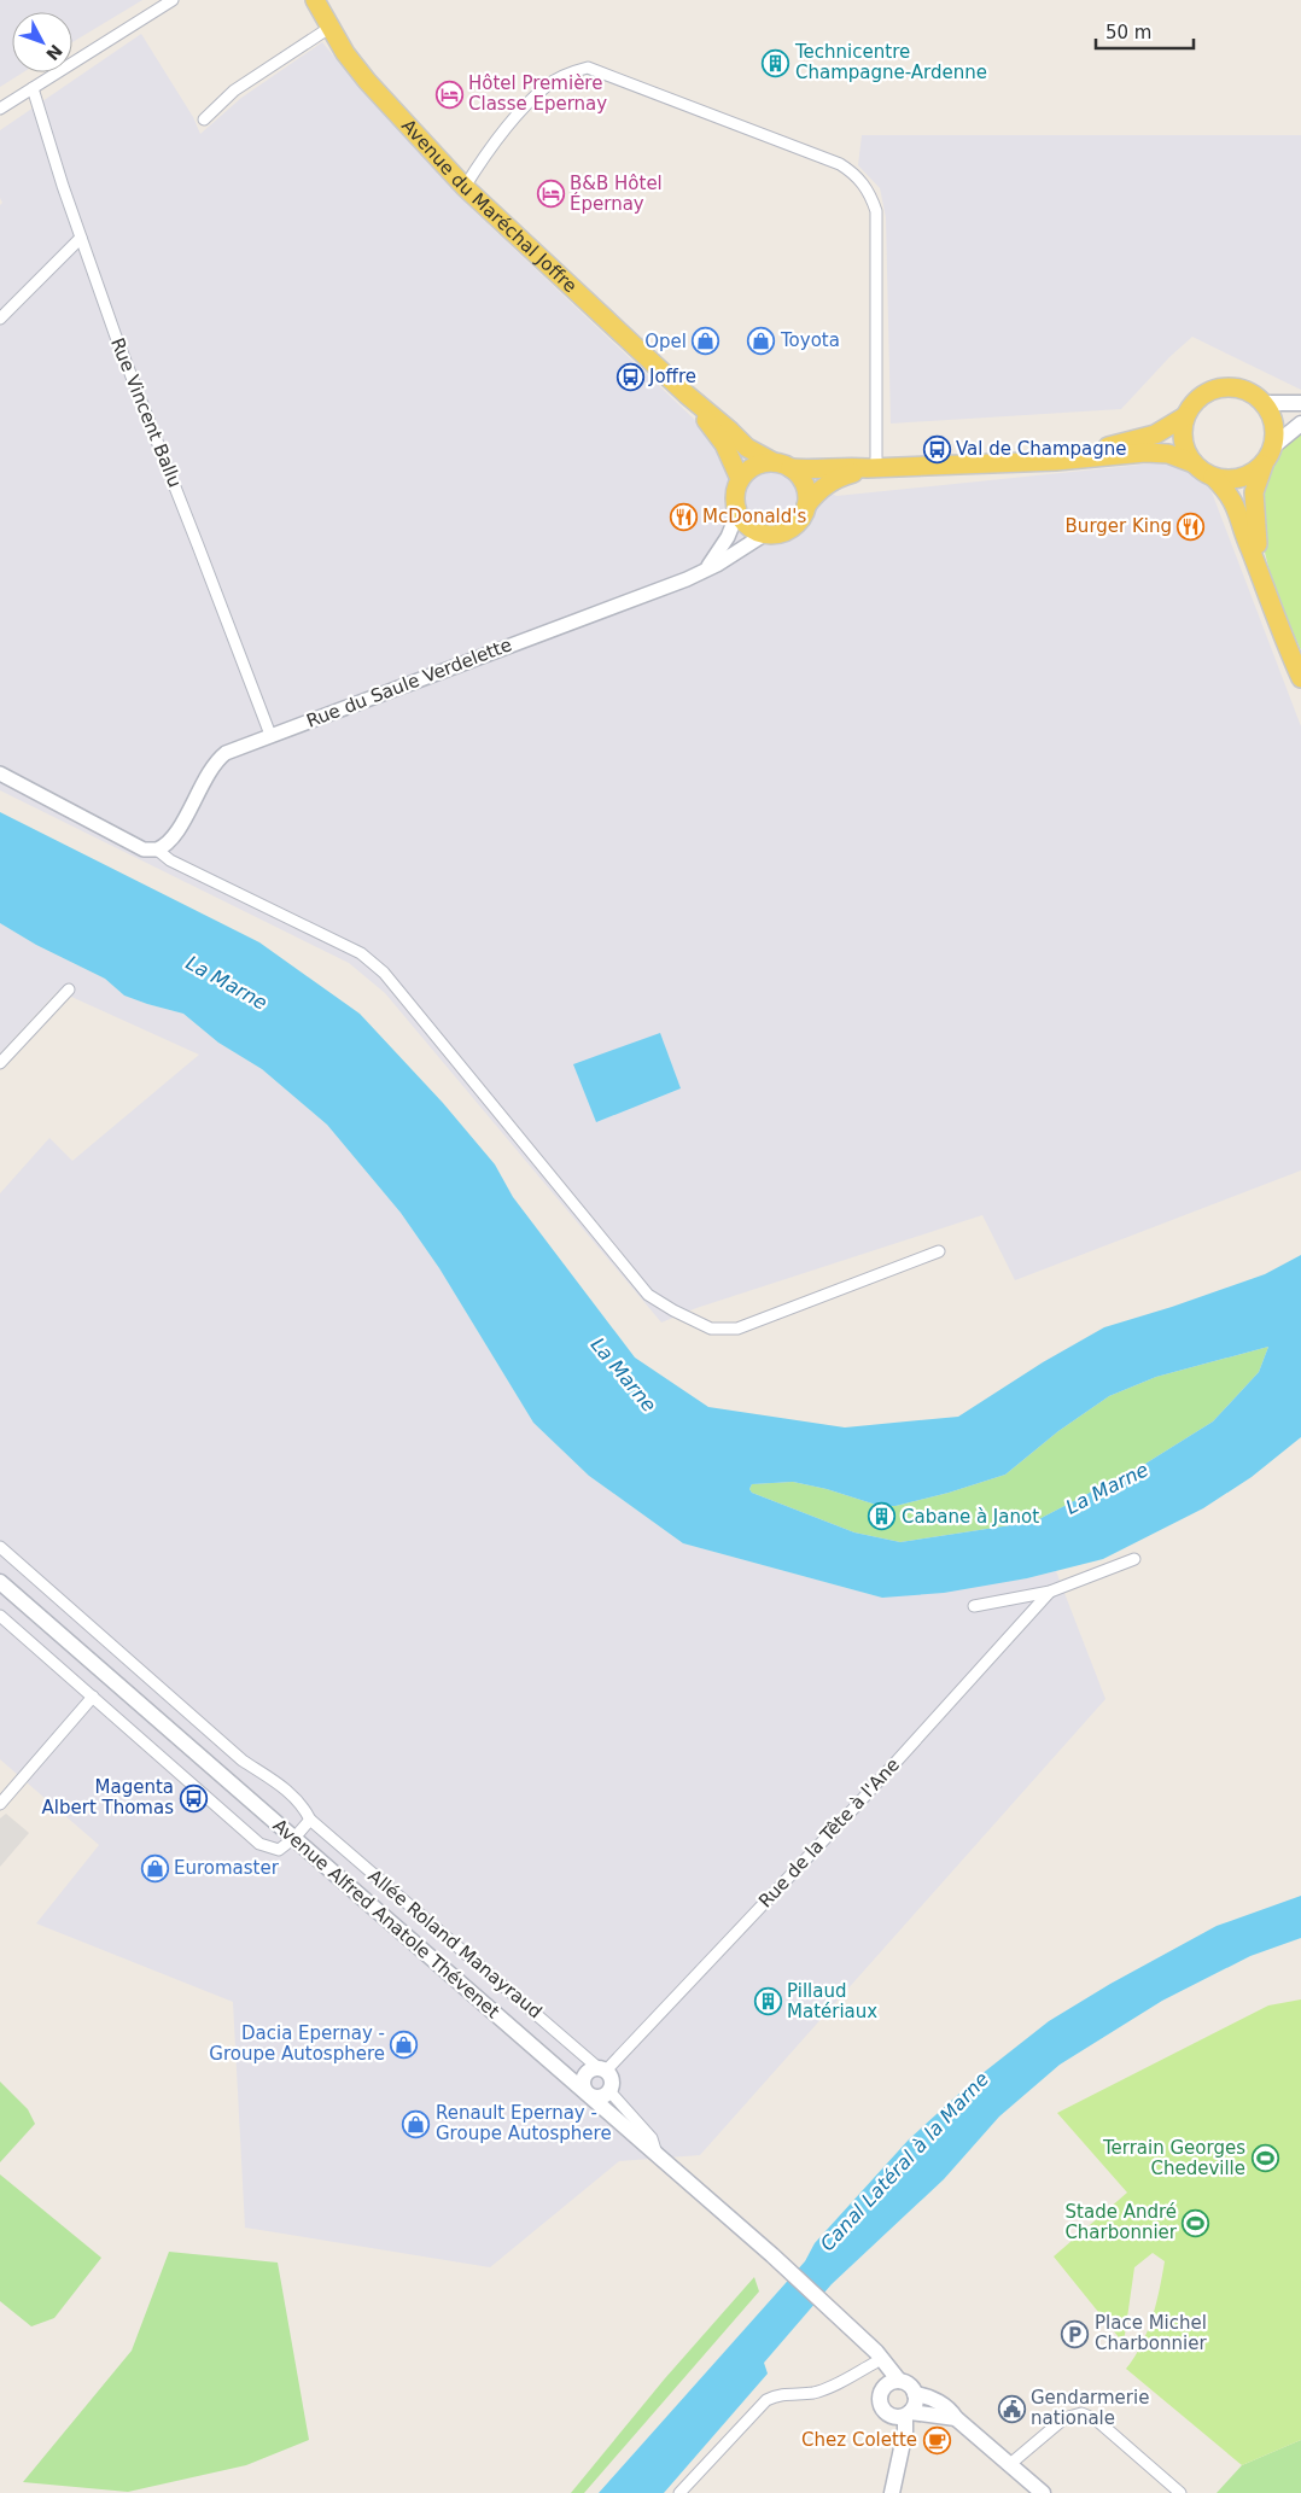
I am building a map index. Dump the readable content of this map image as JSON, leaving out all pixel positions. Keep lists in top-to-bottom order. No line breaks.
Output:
{"streets":{"main road":["Avenue du Maréchal Joffre","Avenue Alfred Anatole Thévenet"],"street":["Rue Vincent Ballu","Rue du Saule Verdelette","Rue de la Tête à l'Ane","Allée Roland Manayraud"]},"crossings":[["Avenue du Maréchal Joffre","Rue du Saule Verdelette"],["Rue Vincent Ballu","Rue du Saule Verdelette"],["Rue de la Tête à l'Ane","Avenue Alfred Anatole Thévenet"],["Rue de la Tête à l'Ane","Allée Roland Manayraud"],["Avenue Alfred Anatole Thévenet","Allée Roland Manayraud"]],"water":["La Marne","Canal Latéral à la Marne"],"places":{"building":["Technicentre Champagne-Ardenne","Cabane à Janot","Pillaud Matériaux"],"hotel":["Hôtel Première Classe Epernay","B&B Hôtel Épernay"],"shop":["Toyota","Opel","Euromaster","Dacia Epernay - Groupe Autosphere","Renault Epernay - Groupe Autosphere"],"bus stop":["Joffre","Val de Champagne","Magenta Albert Thomas"],"restaurant":["McDonald's","Burger King"],"sports":["Terrain Georges Chedeville","Stade André Charbonnier"],"parking":["Place Michel Charbonnier"],"public building":["Gendarmerie nationale"],"cafe":["Chez Colette"]},"scale_bar":"50 m","north":"bottom right"}
